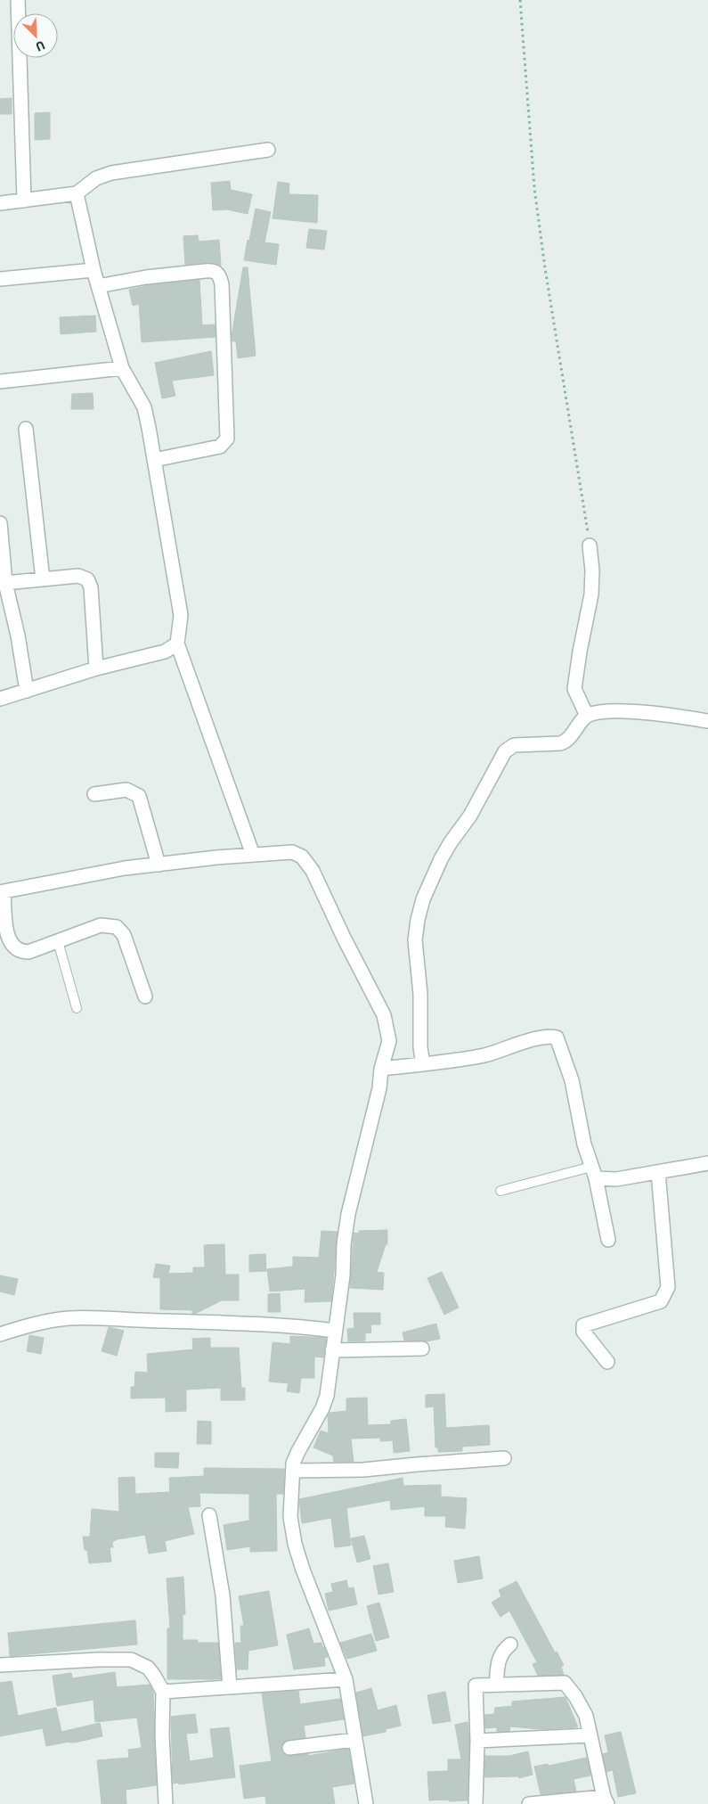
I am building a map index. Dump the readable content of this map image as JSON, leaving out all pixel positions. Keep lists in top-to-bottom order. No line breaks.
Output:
{"north":"bottom right"}
